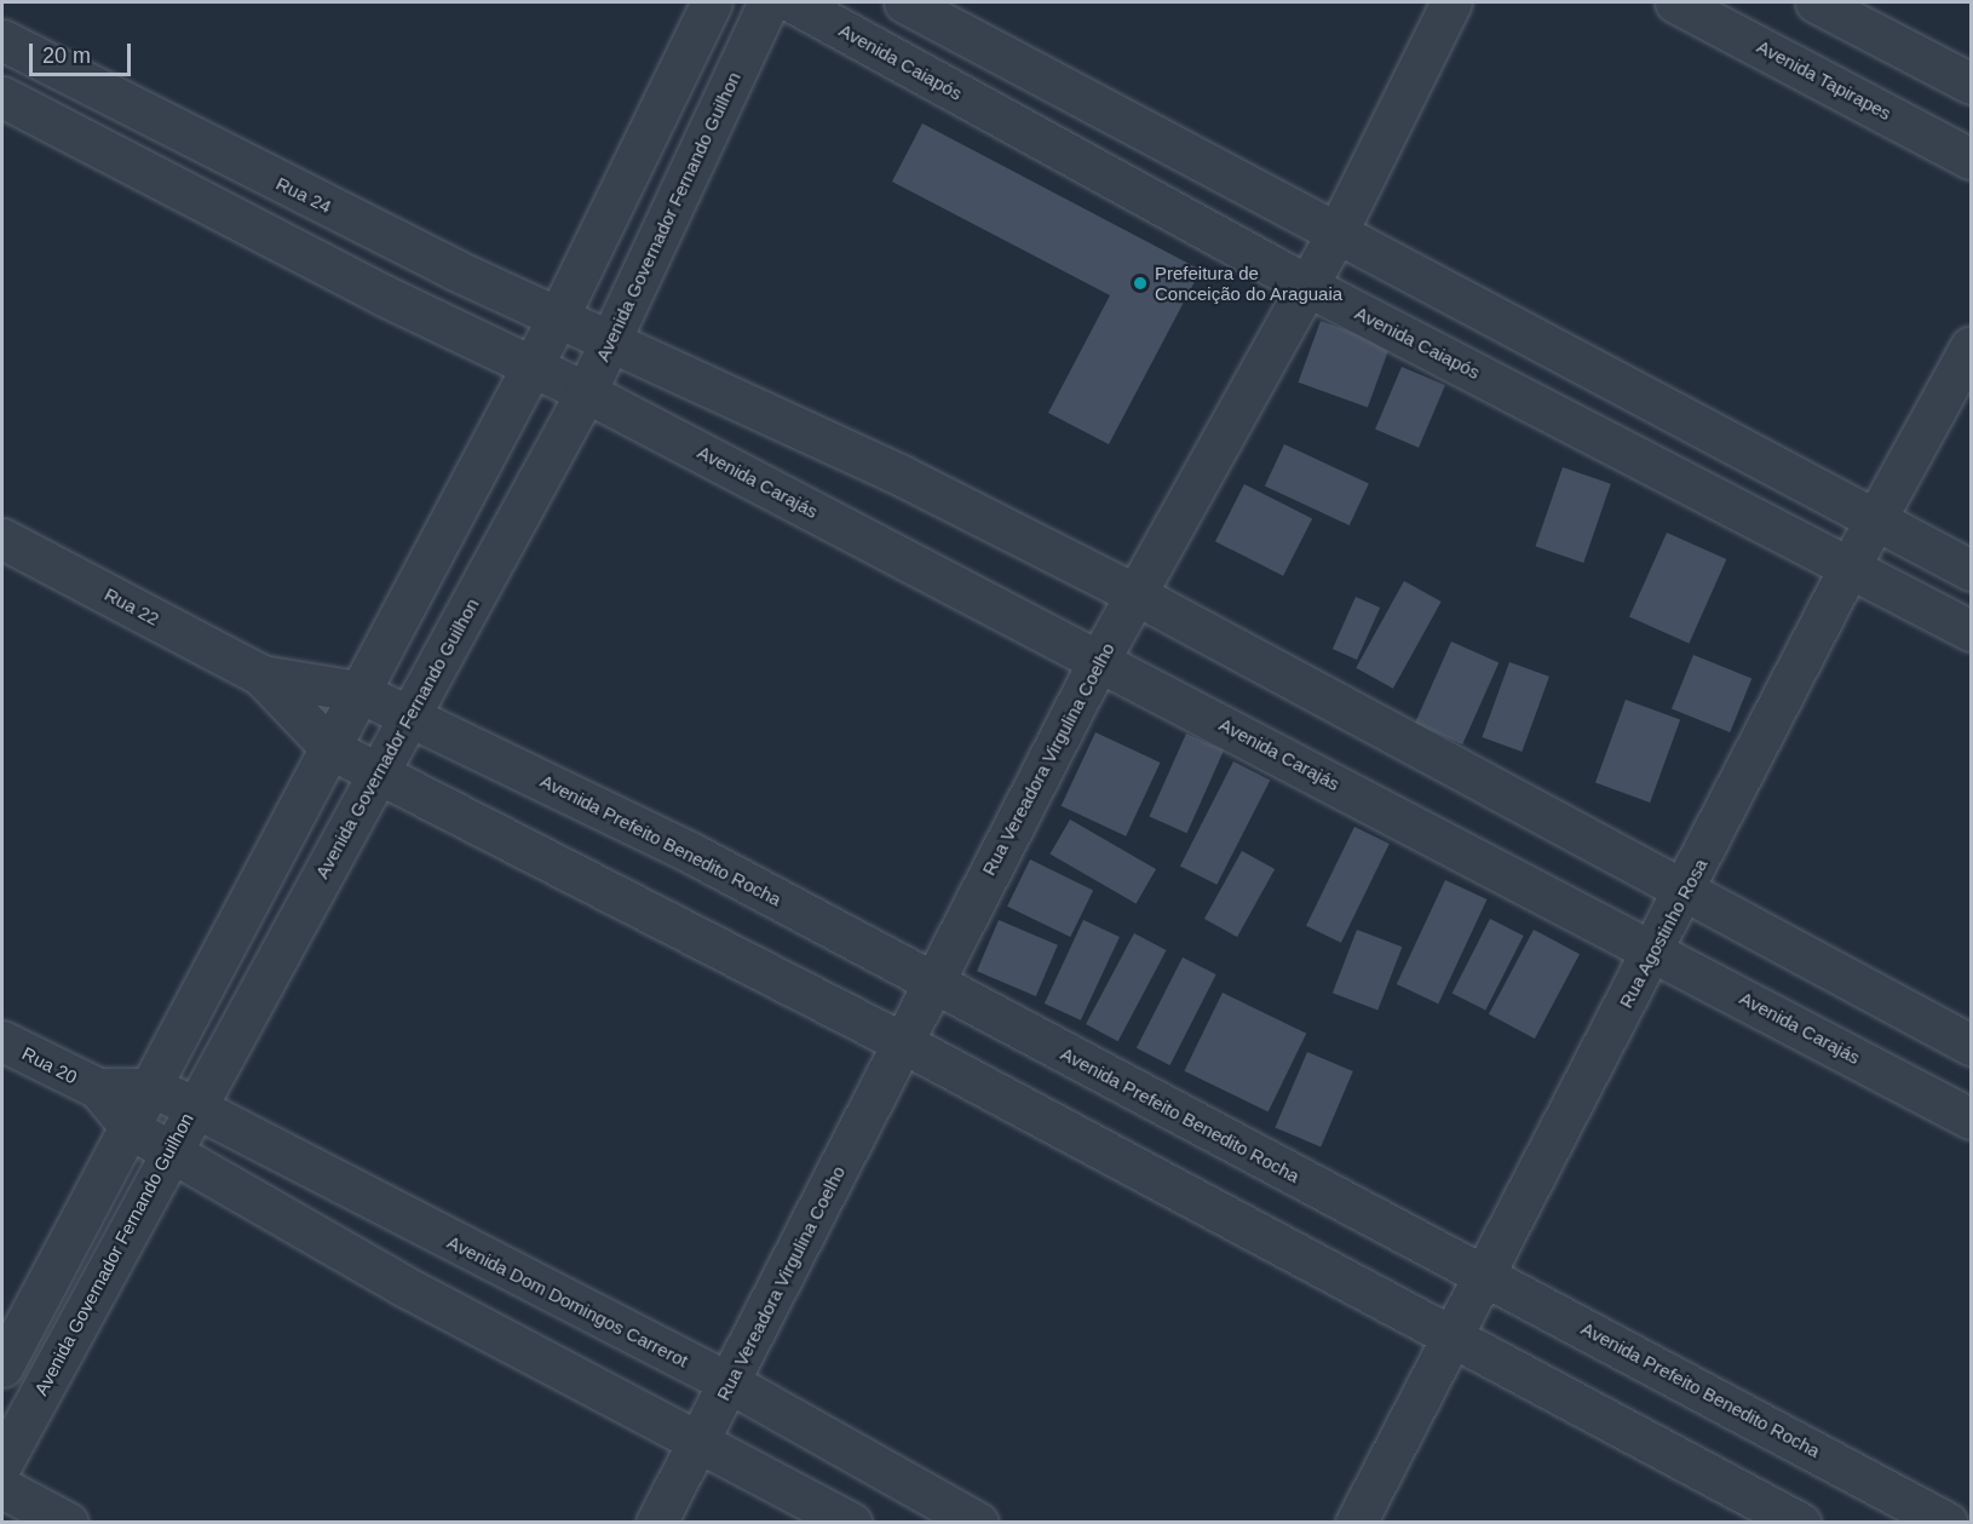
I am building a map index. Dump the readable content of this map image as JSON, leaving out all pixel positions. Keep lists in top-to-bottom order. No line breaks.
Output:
{"streets":{"street":["Avenida Caiapós","Avenida Tapirapes","Rua 24","Avenida Governador Fernando Guilhon","Avenida Carajás","Rua 22","Rua Vereadora Virgulina Coelho","Avenida Prefeito Benedito Rocha","Rua Agostinho Rosa","Rua 20","Avenida Dom Domingos Carrerot"]},"crossings":[["Avenida Caiapós","Rua Vereadora Virgulina Coelho"],["Avenida Caiapós","Rua Agostinho Rosa"],["Rua 24","Avenida Governador Fernando Guilhon"],["Avenida Governador Fernando Guilhon","Avenida Carajás"],["Avenida Governador Fernando Guilhon","Rua 22"],["Avenida Governador Fernando Guilhon","Avenida Prefeito Benedito Rocha"],["Avenida Governador Fernando Guilhon","Avenida Dom Domingos Carrerot"],["Avenida Carajás","Rua Vereadora Virgulina Coelho"],["Avenida Carajás","Rua Agostinho Rosa"],["Rua 22","Avenida Prefeito Benedito Rocha"],["Rua Vereadora Virgulina Coelho","Avenida Prefeito Benedito Rocha"],["Rua Vereadora Virgulina Coelho","Avenida Dom Domingos Carrerot"],["Avenida Prefeito Benedito Rocha","Rua Agostinho Rosa"],["Rua 20","Avenida Dom Domingos Carrerot"]],"places":["Prefeitura de Conceição do Araguaia"],"scale_bar":"20 m"}
